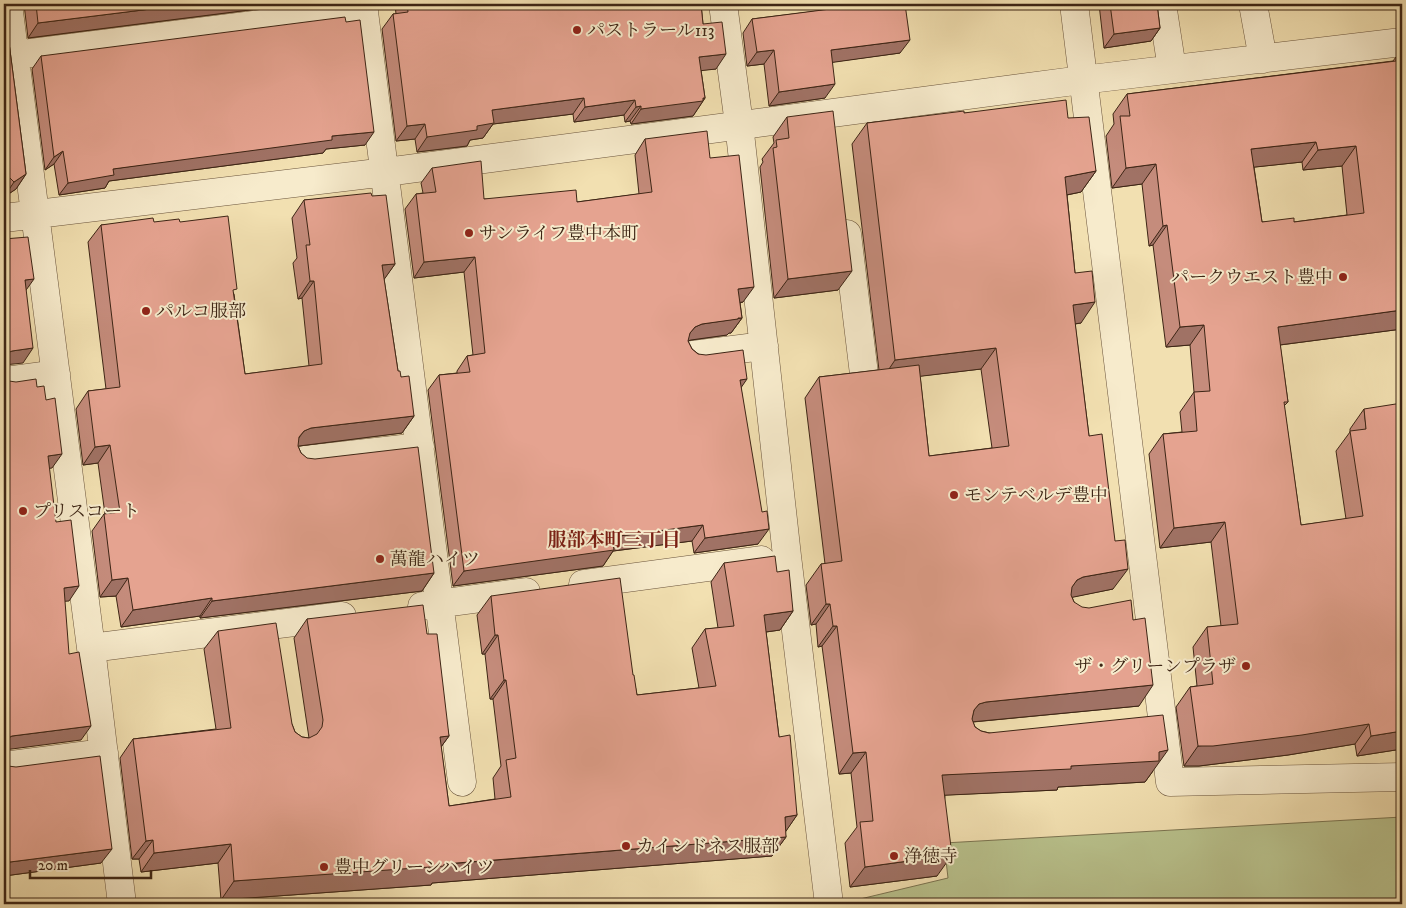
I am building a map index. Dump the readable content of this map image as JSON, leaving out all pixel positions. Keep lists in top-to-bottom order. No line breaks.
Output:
{"districts":["服部本町三丁目"],"places":["パストラール113","サンライフ豊中本町","パークウエスト豊中","パルコ服部","モンテベルデ豊中","プリスコート","萬龍ハイツ","ザ・グリーンプラザ","カインドネス服部","浄徳寺","豊中グリーンハイツ"],"scale_bar":"20 m"}
